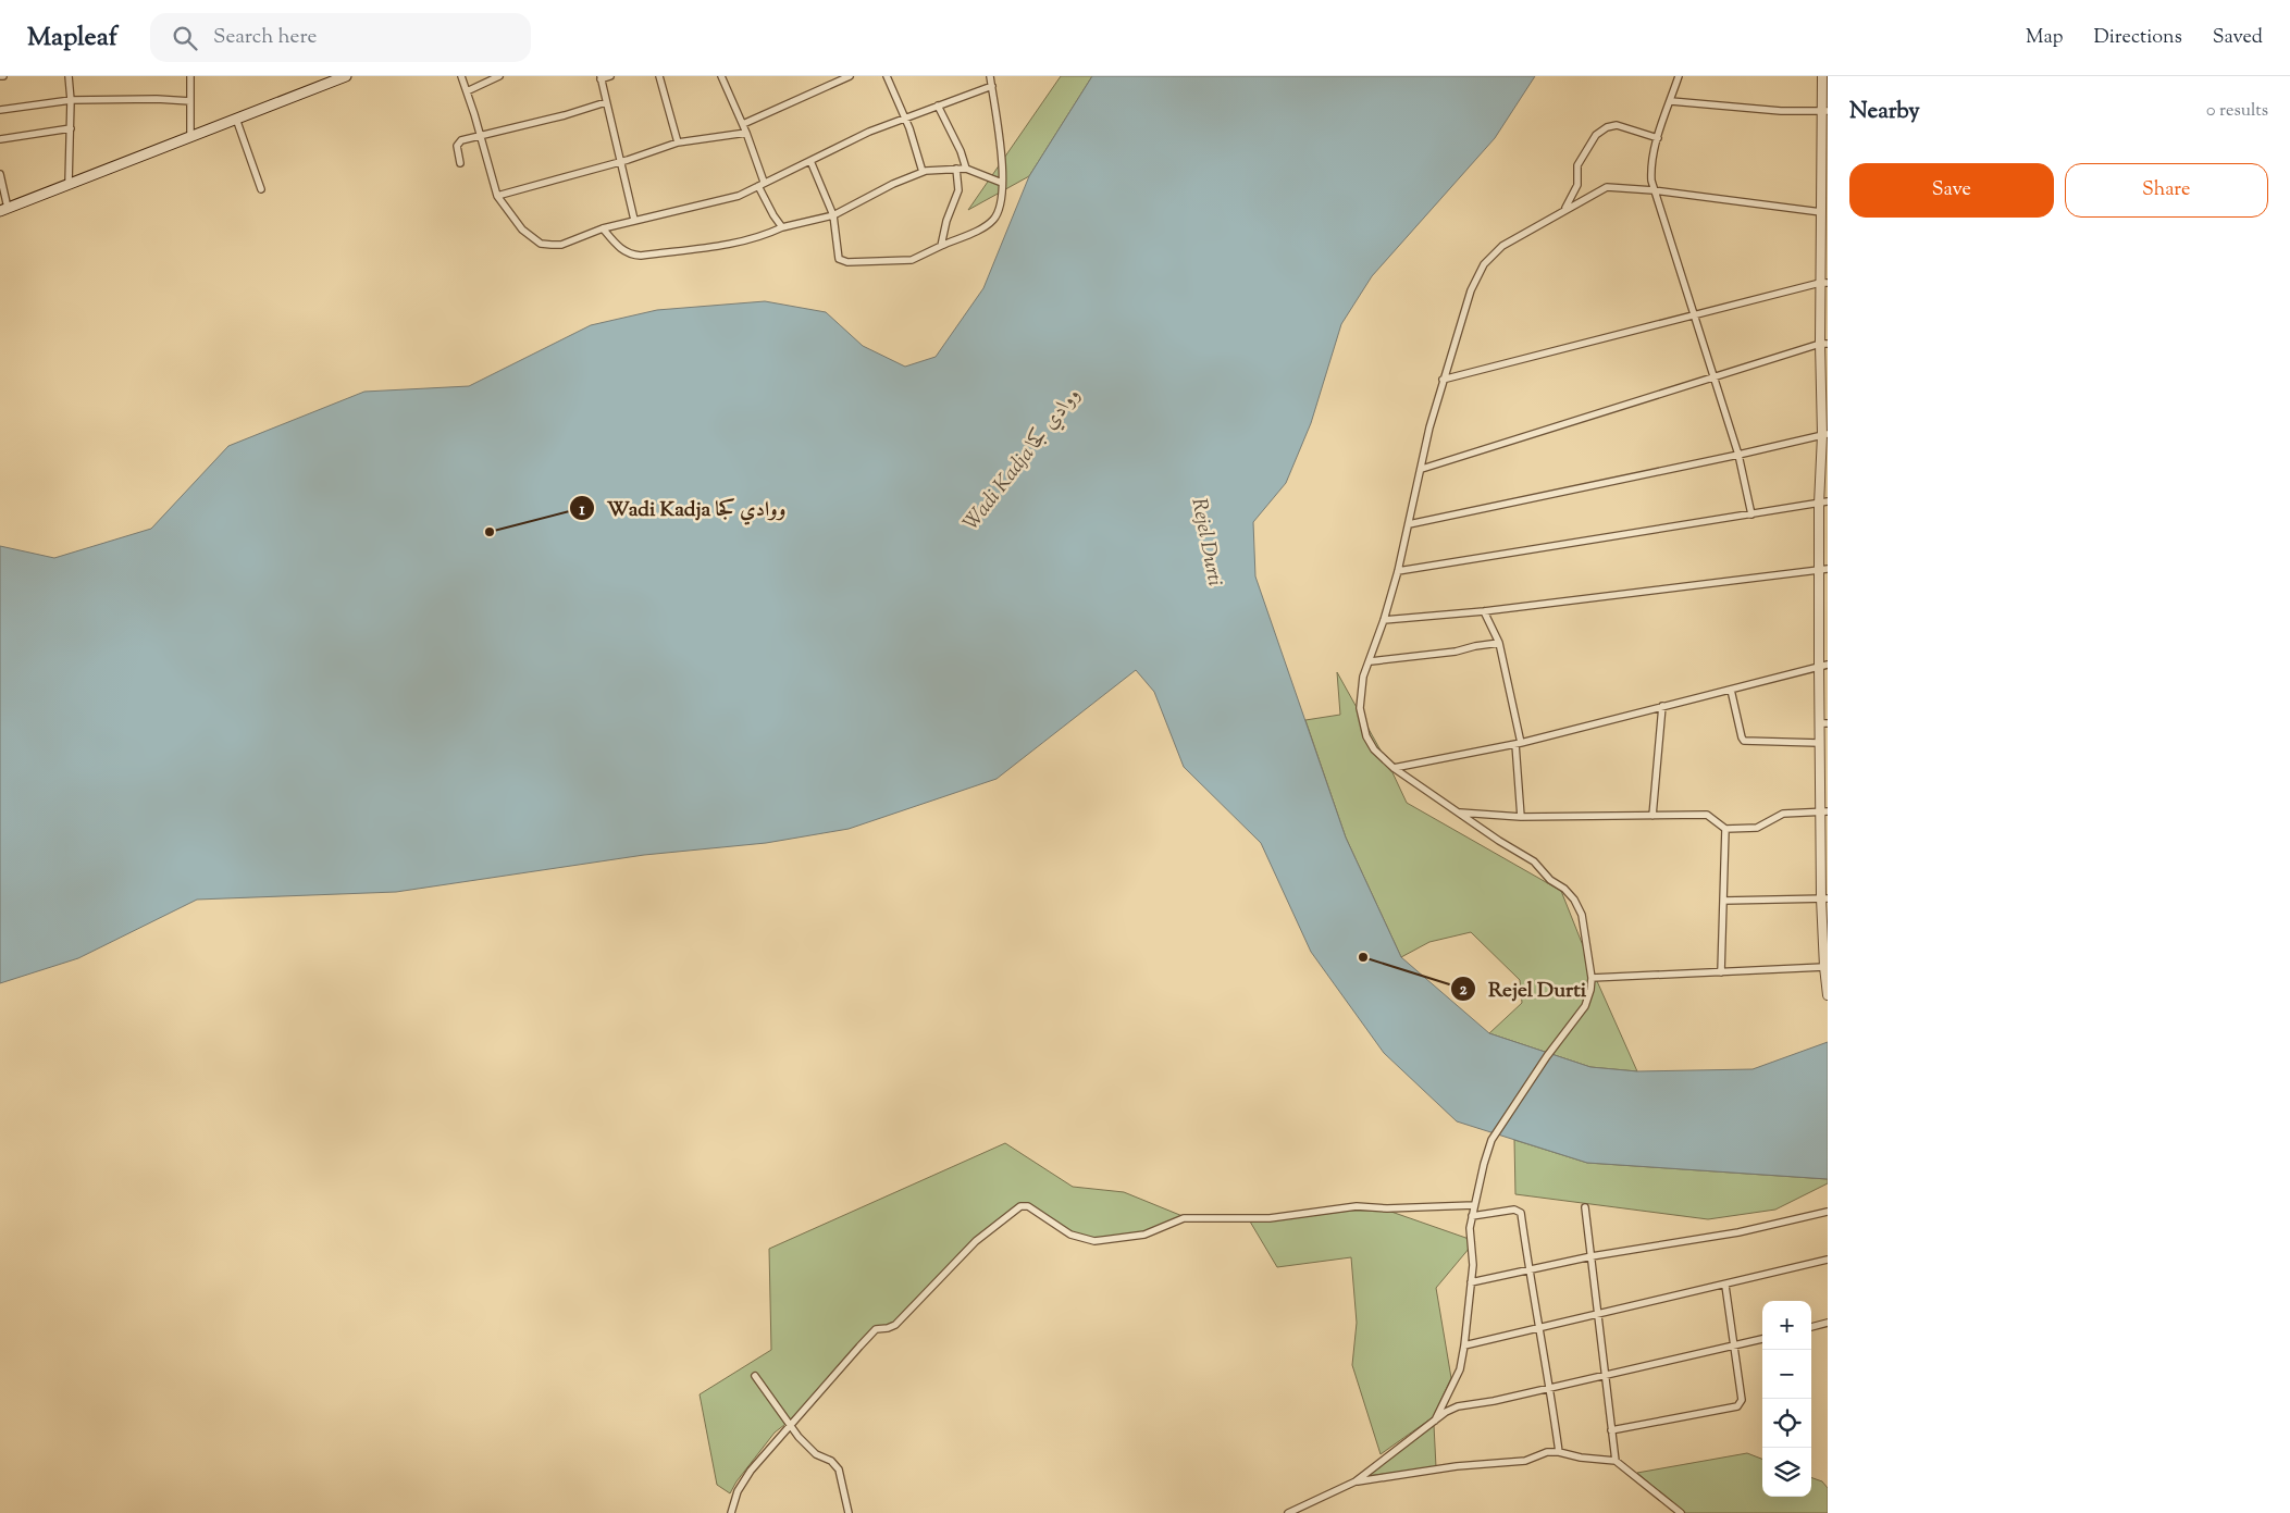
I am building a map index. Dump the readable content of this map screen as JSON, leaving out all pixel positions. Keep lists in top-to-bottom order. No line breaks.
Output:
{"water":["Wadi Kadja ووادي كجا","Rejel Durti"],"places":["Wadi Kadja ووادي كجا","Rejel Durti"],"page":{"header":"Mapleaf","search":"Search here","nav":["Map","Directions","Saved"],"heading":["Nearby","0 results"],"buttons":["Save","Share"],"map_buttons":["+","−"]}}
